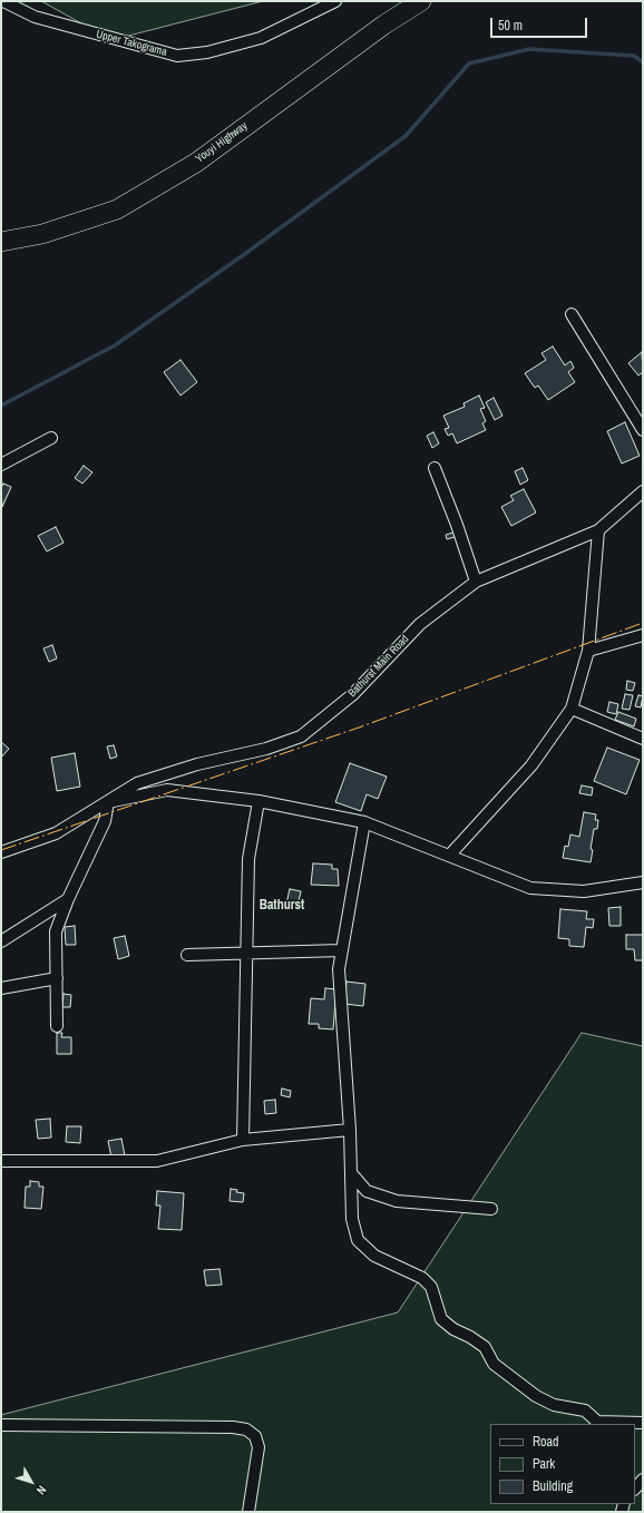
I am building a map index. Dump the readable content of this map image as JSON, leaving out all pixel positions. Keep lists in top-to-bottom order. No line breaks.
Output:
{"streets":{"main road":["Youyi Highway"],"street":["Upper Takograma","Bathurst Main Road"]},"districts":["Bathurst"],"legend":["Road","Park","Building"],"scale_bar":"50 m","north":"bottom right"}
